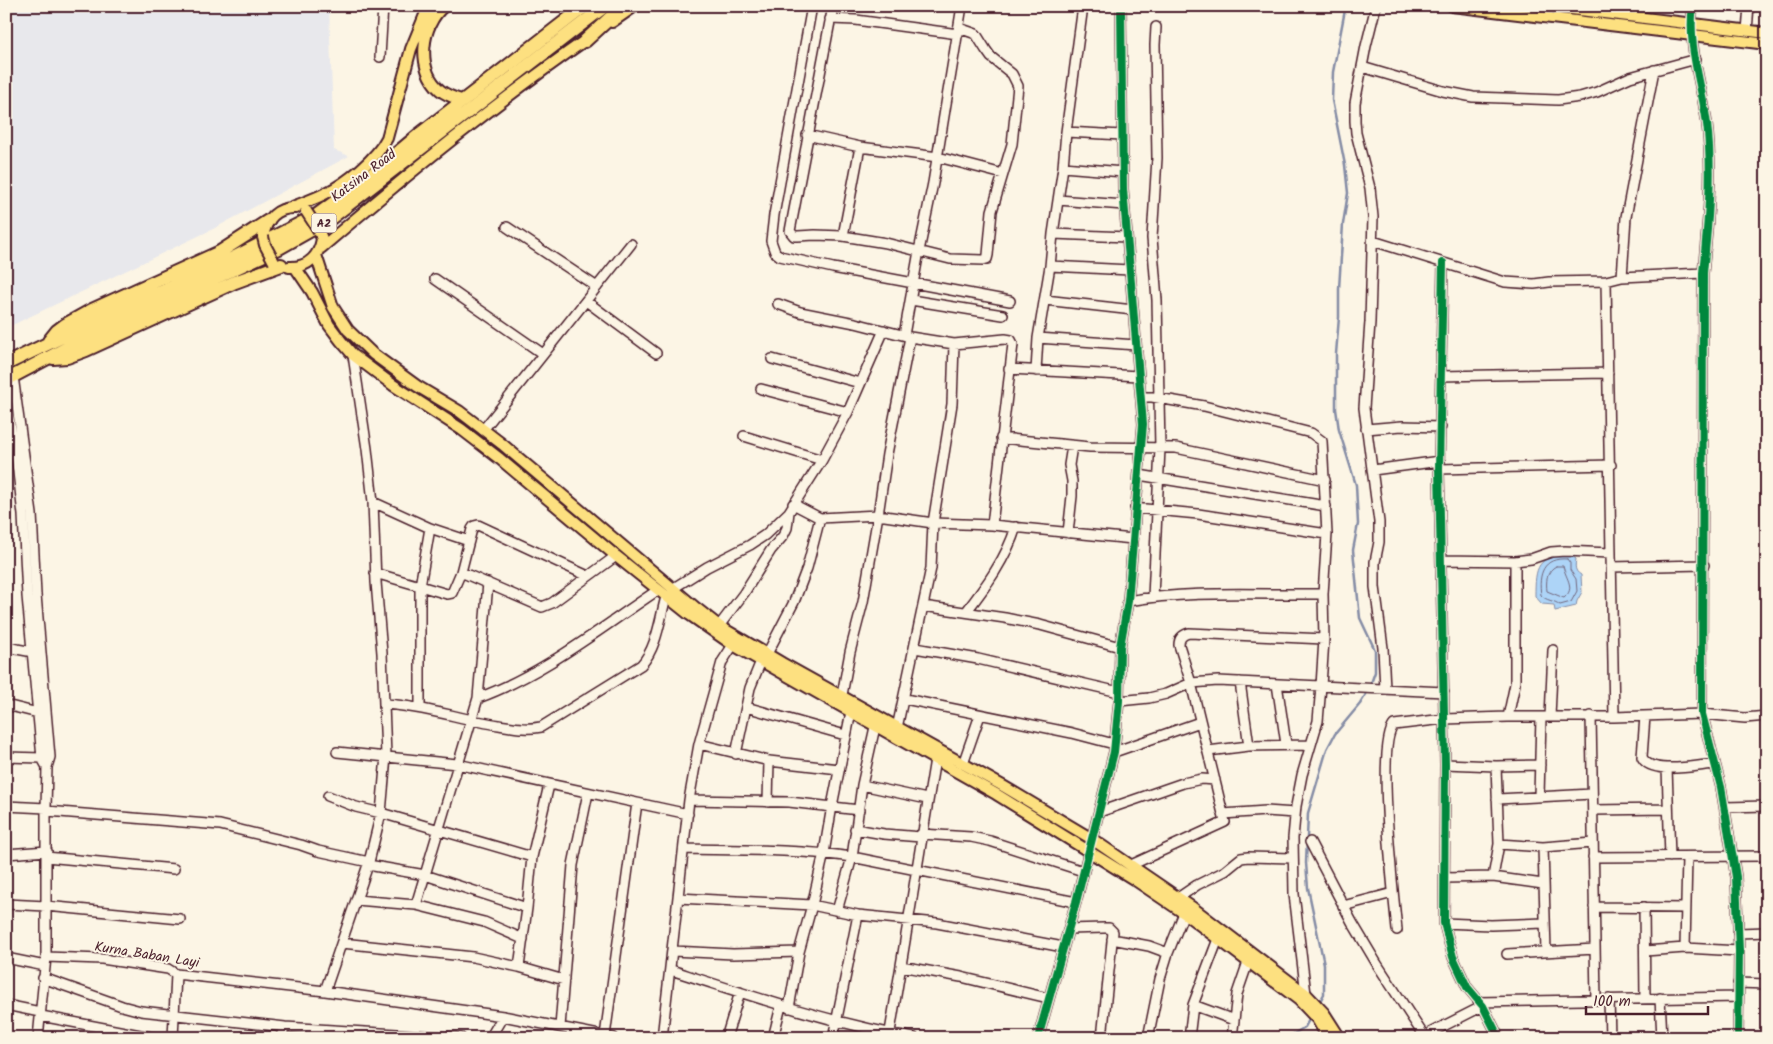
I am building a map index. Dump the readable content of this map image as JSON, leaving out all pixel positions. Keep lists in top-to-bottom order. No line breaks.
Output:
{"streets":{"highway":["Katsina Road","A2"],"street":["Kurna Baban Layi"]},"scale_bar":"100 m"}
